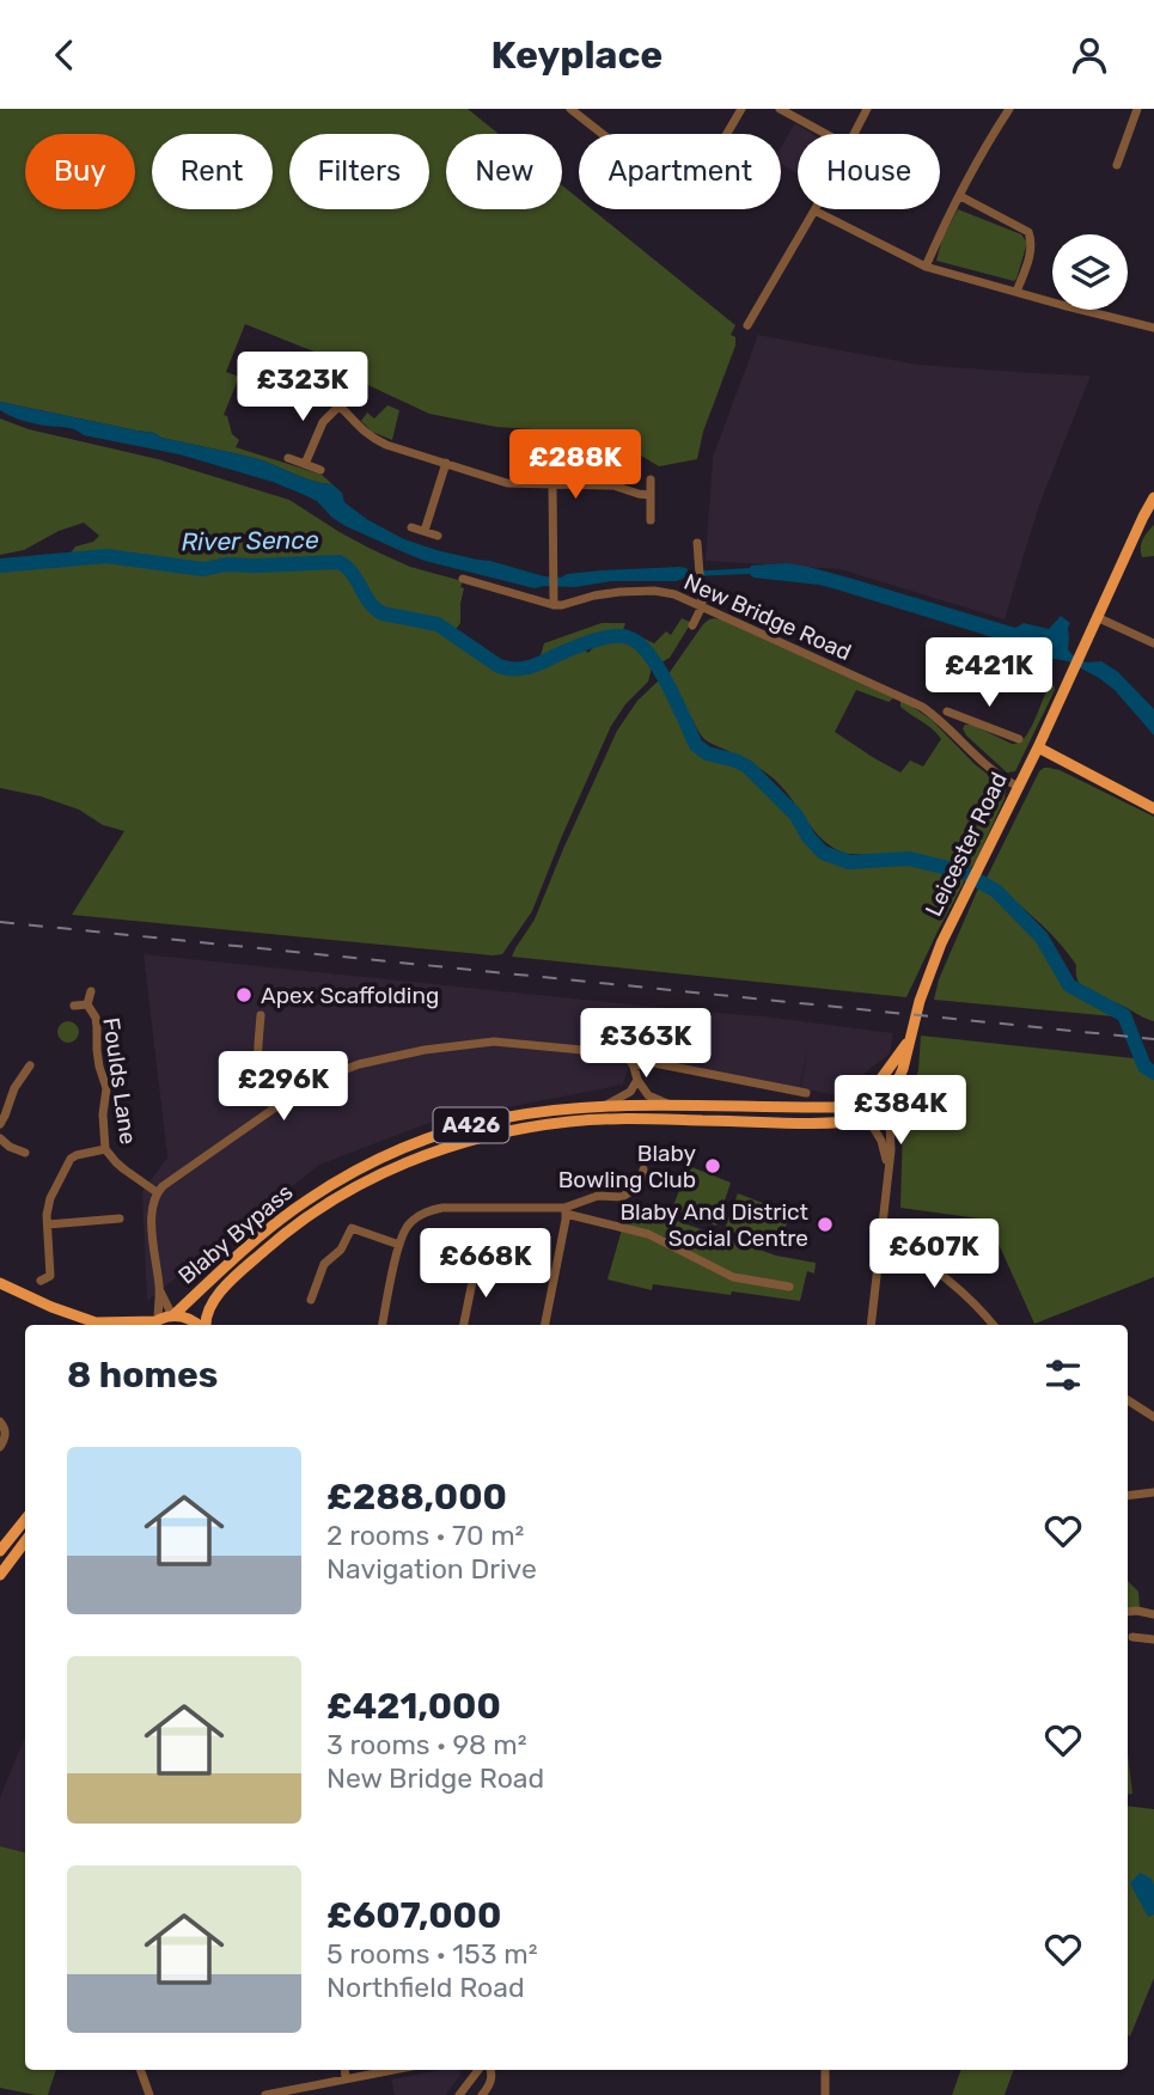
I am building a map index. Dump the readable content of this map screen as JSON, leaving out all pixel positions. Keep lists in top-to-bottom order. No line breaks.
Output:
{"streets":{"main road":["Leicester Road","A426","Blaby Bypass"],"street":["New Bridge Road","Foulds Lane"]},"crossings":[["New Bridge Road","Leicester Road"],["Leicester Road","Blaby Bypass"]],"water":["River Sence"],"places":["Apex Scaffolding","Blaby Bowling Club","Blaby And District Social Centre"],"page":{"header":"Keyplace","chip":["Buy","Rent","Filters","New","Apartment","House"],"price":["£323K","£288K","£421K","£363K","£296K","£384K","£607K","£668K"],"heading":"8 homes","list":[{"name":"£288,000","note":"2 rooms · 70 m² · Navigation Drive"},{"name":"£421,000","note":"3 rooms · 98 m² · New Bridge Road"},{"name":"£607,000","note":"5 rooms · 153 m² · Northfield Road"}]}}
